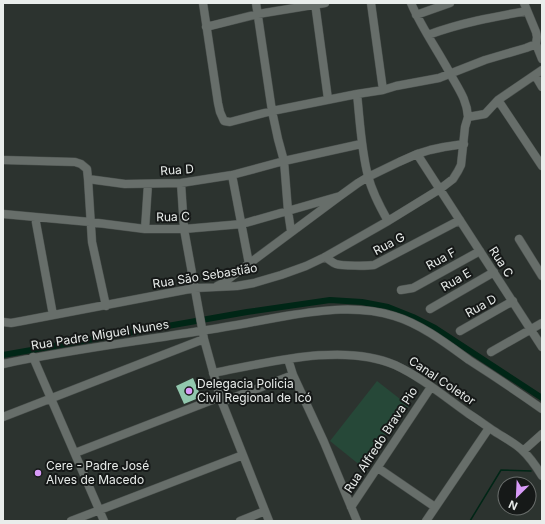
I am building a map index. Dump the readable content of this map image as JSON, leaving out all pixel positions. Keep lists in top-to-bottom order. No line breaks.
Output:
{"streets":{"street":["Rua D","Rua C","Rua G","Rua F","Rua São Sebastião","Rua E","Rua Padre Miguel Nunes","Canal Coletor","Rua Alfredo Brava Pio"]},"crossings":[["Rua D","Rua C"],["Rua C","Rua G"],["Rua C","Rua F"],["Rua C","Rua São Sebastião"],["Rua C","Rua E"],["Rua G","Rua São Sebastião"],["Canal Coletor","Rua Alfredo Brava Pio"]],"places":["Delegacia Policia Civil Regional de Icó","Cere - Padre José Alves de Macedo"],"north":"bottom left"}
